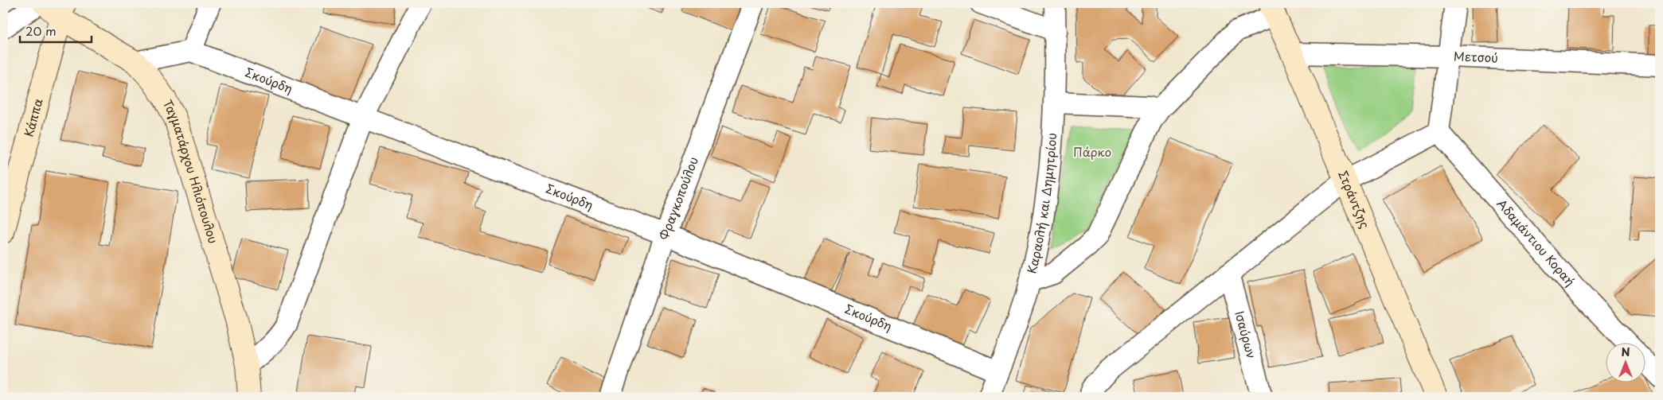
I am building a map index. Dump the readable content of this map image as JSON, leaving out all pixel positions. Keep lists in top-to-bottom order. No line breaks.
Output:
{"streets":{"main road":["Κάππα","Ταγματάρχου Ηλιόπουλου","Στράντζης"],"street":["Μετσού","Σκούρδη","Φραγκοπούλου","Καραολή και Δημητρίου","Αδαμάντιου Κοραή","Ισαύρων"]},"crossings":[["Μετσού","Στράντζης"],["Σκούρδη","Φραγκοπούλου"],["Σκούρδη","Καραολή και Δημητρίου"],["Κάππα","Ταγματάρχου Ηλιόπουλου"]],"parks":["Πάρκο"],"scale_bar":"20 m","north":"top"}
